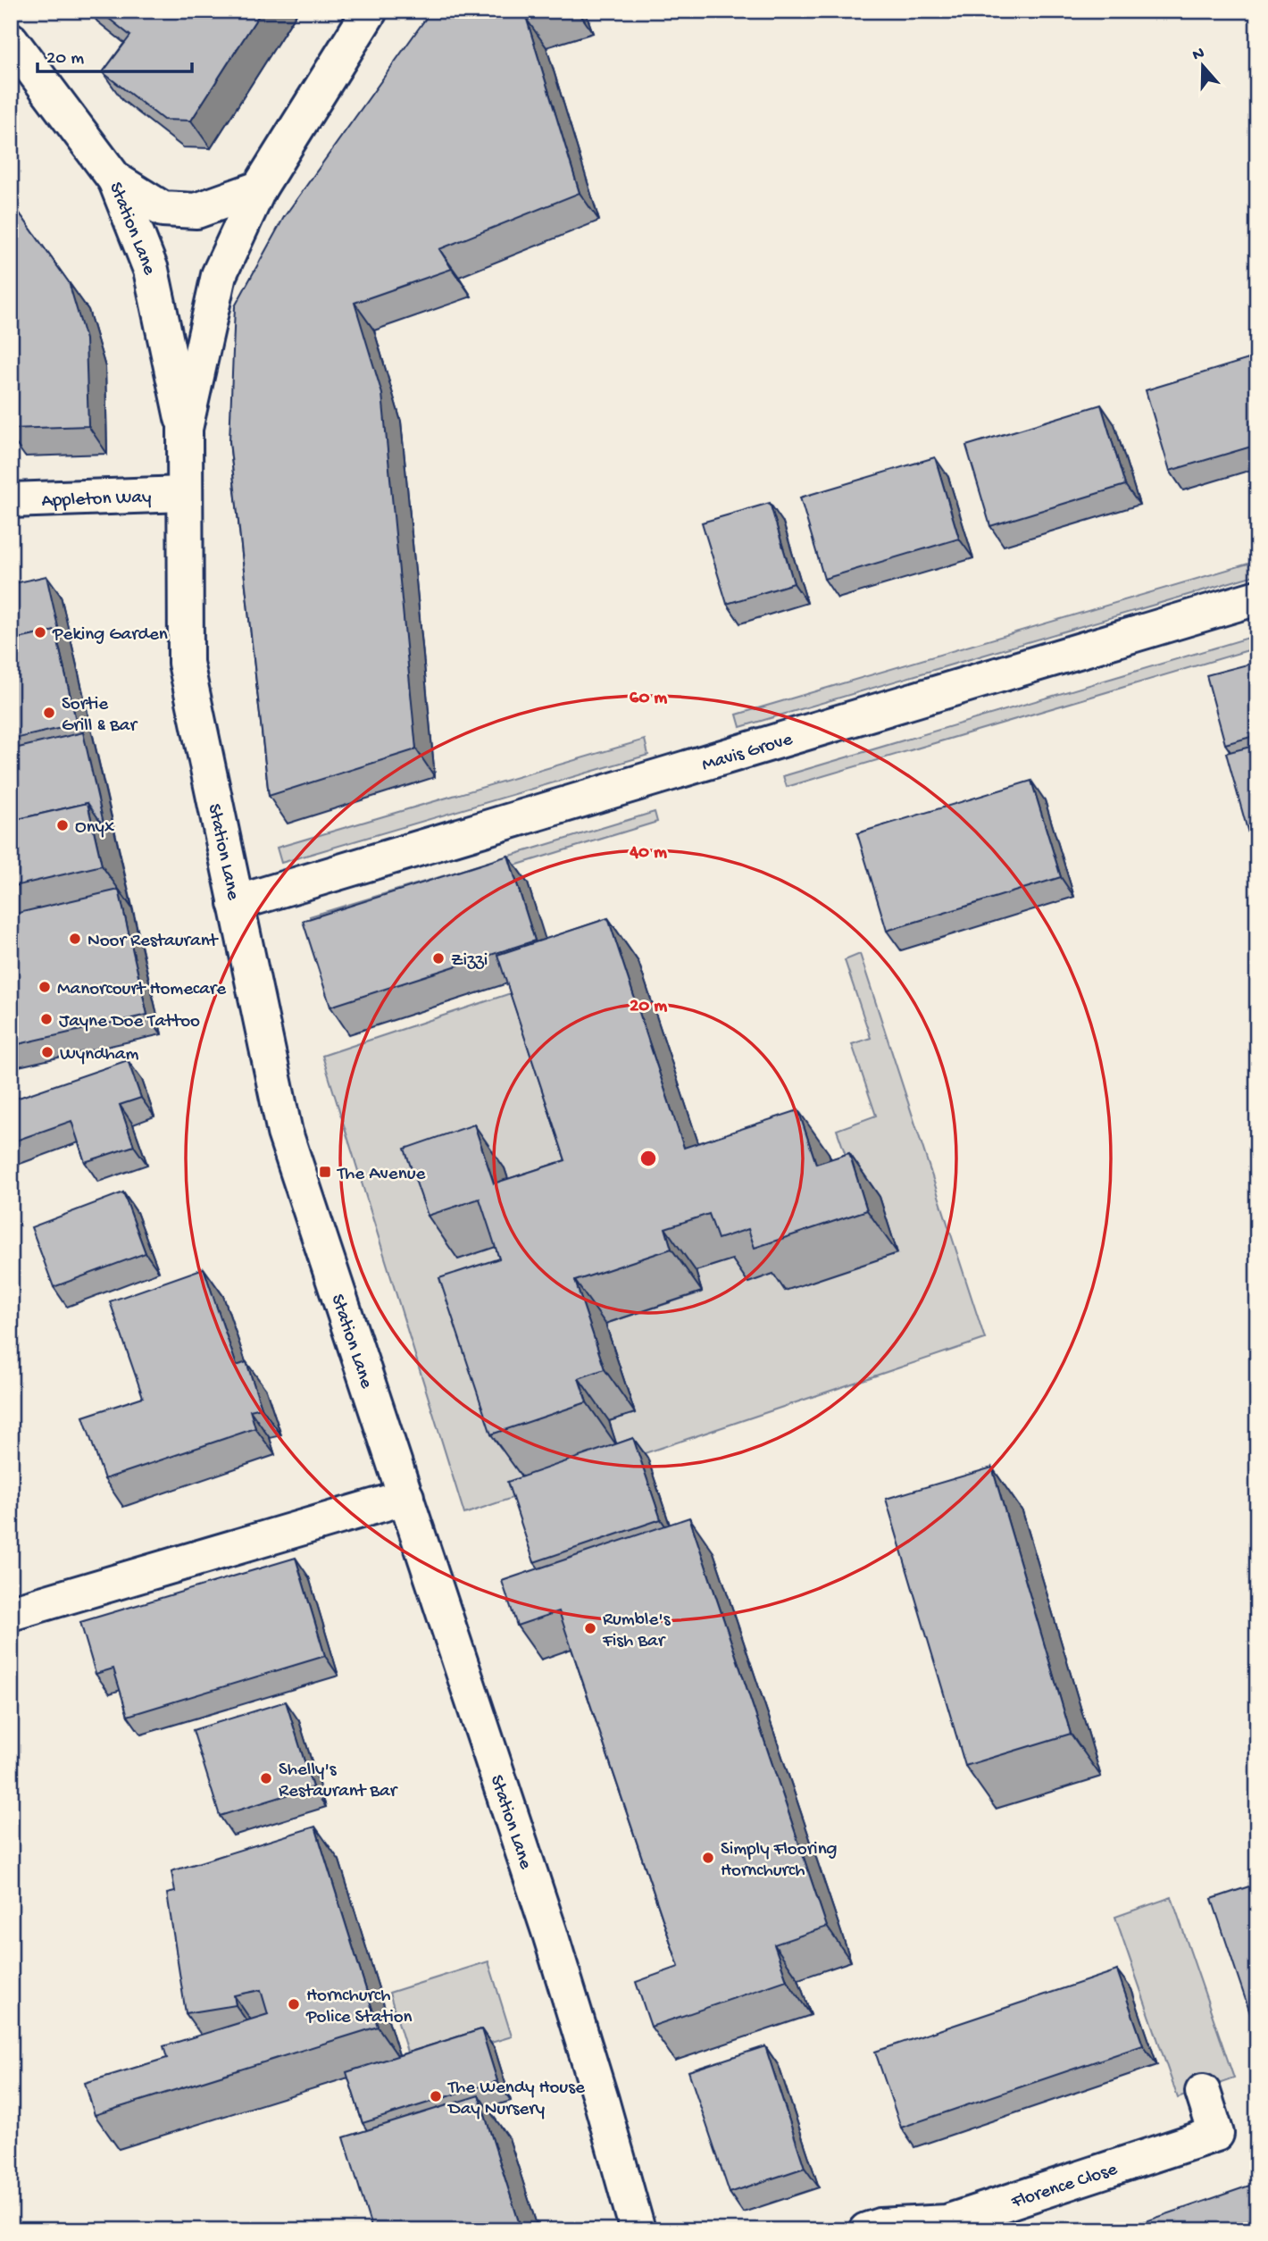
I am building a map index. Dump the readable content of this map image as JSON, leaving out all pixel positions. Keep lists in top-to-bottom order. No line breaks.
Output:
{"streets":{"street":["Station Lane","Appleton Way","Mavis Grove","Florence Close"]},"crossings":[["Station Lane","Appleton Way"],["Station Lane","Mavis Grove"]],"places":{"other":["Peking Garden","Sortie Grill & Bar","Onyx","Noor Restaurant","Zizzi","Manorcourt Homecare","Jayne Doe Tattoo","Wyndham","Rumble's Fish Bar","Shelly's Restaurant Bar","Simply Flooring Hornchurch","Hornchurch Police Station","The Wendy House Day Nursery"],"transit":["The Avenue"]},"scale_bar":"20 m","north":"top","rings":["60 m","40 m","20 m"]}
